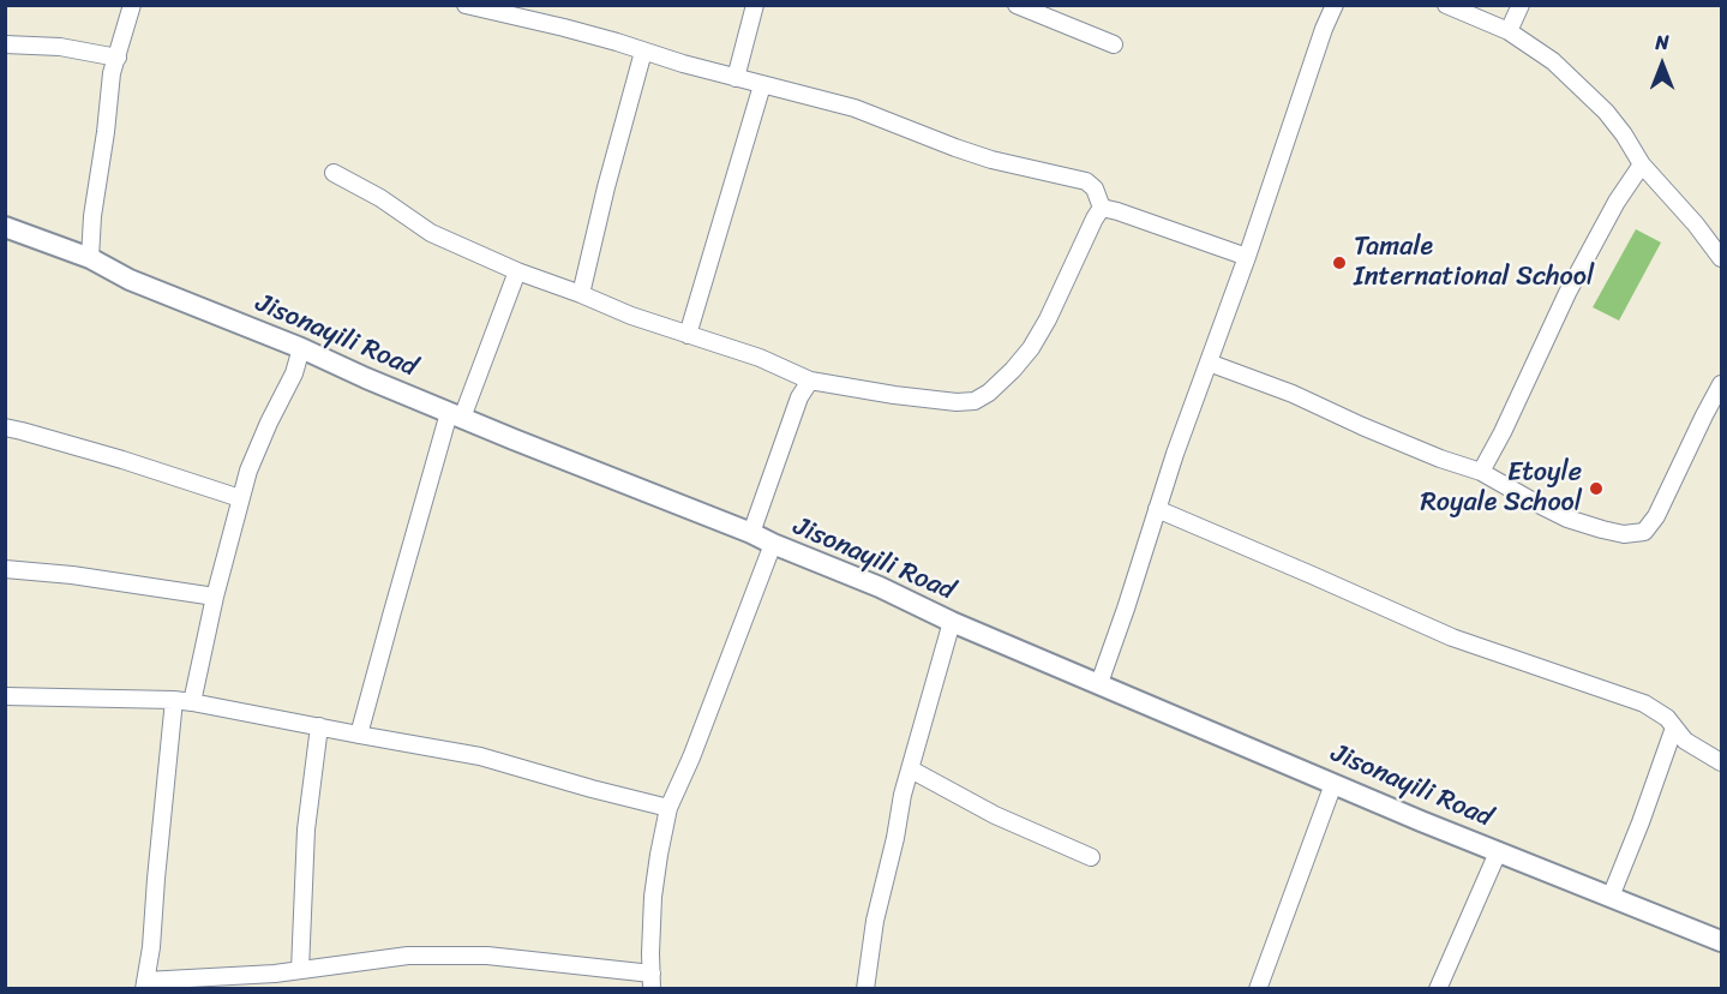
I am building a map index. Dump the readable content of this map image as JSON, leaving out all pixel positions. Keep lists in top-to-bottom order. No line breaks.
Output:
{"streets":{"street":["Jisonayili Road"]},"places":["Tamale International School","Etoyle Royale School"],"north":"top"}
